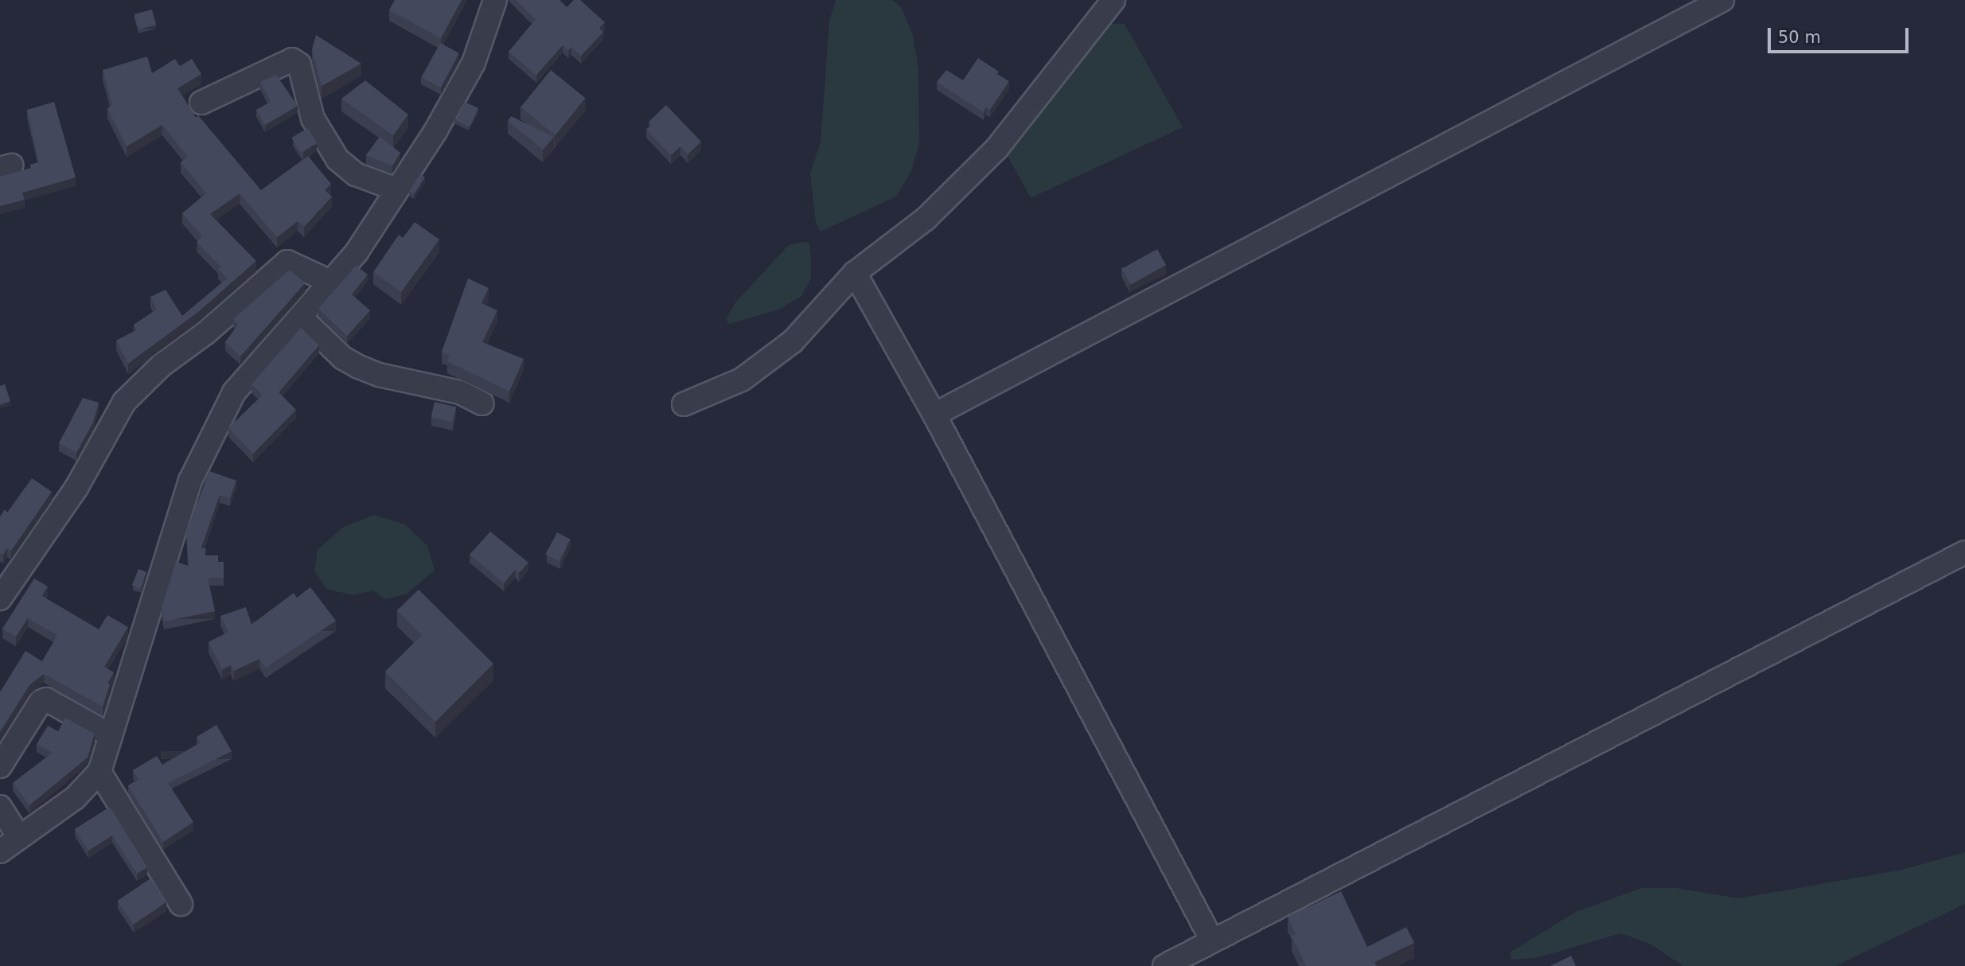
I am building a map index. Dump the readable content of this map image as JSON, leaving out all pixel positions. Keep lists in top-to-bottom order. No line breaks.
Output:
{"scale_bar":"50 m"}
